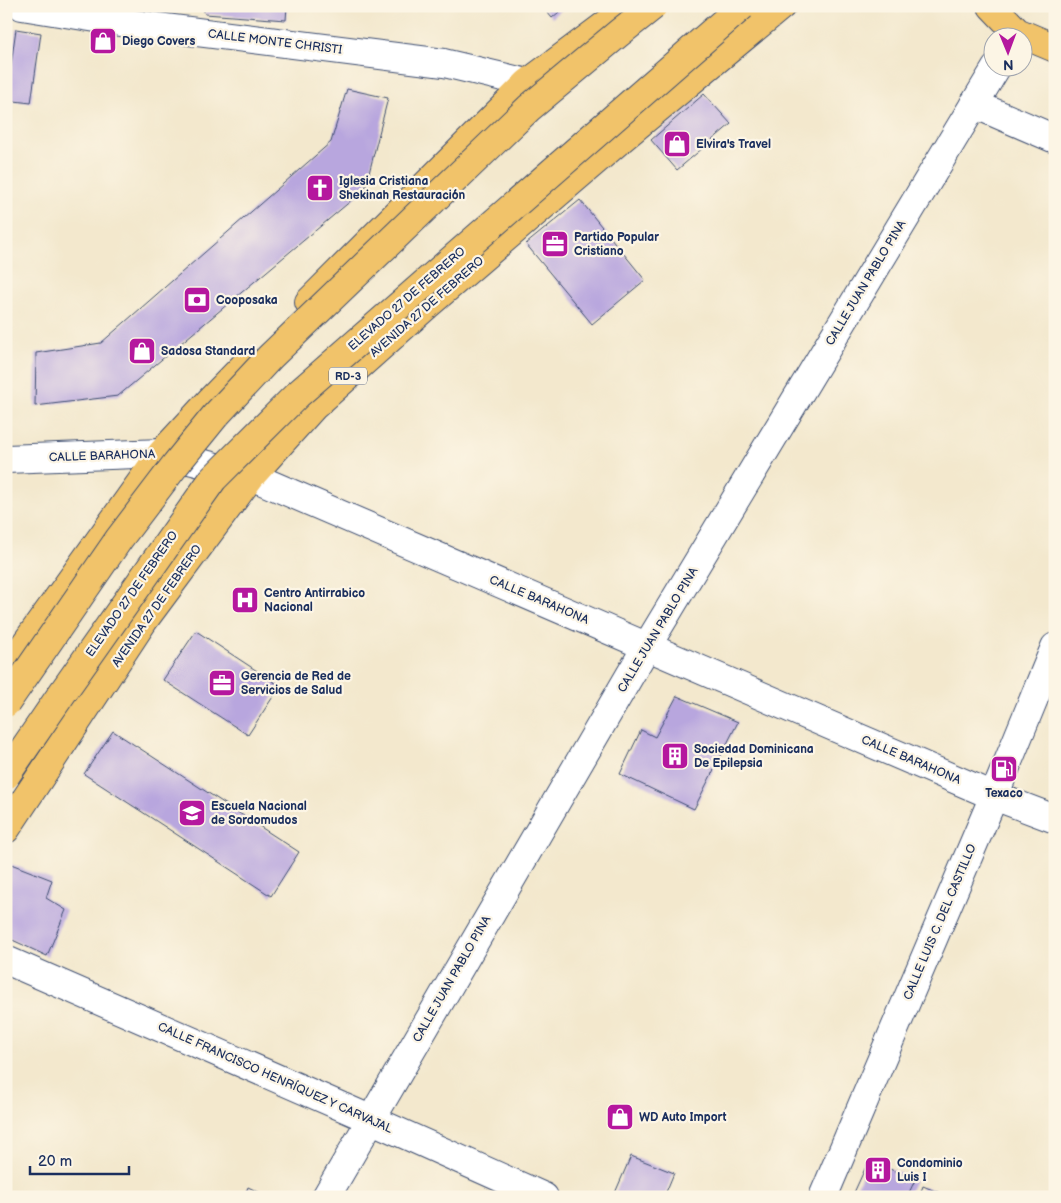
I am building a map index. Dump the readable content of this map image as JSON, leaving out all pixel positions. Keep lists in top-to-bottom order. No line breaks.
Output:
{"streets":{"main road":["ELEVADO 27 DE FEBRERO","AVENIDA 27 DE FEBRERO","RD-3"],"street":["CALLE MONTE CHRISTI","CALLE JUAN PABLO PINA","CALLE BARAHONA","CALLE LUIS C. DEL CASTILLO","CALLE FRANCISCO HENRÍQUEZ Y CARVAJAL"]},"crossings":[["CALLE JUAN PABLO PINA","CALLE BARAHONA"],["CALLE JUAN PABLO PINA","CALLE FRANCISCO HENRÍQUEZ Y CARVAJAL"],["AVENIDA 27 DE FEBRERO","CALLE BARAHONA"],["CALLE BARAHONA","CALLE LUIS C. DEL CASTILLO"]],"places":{"shop":["Diego Covers","Elvira's Travel","Sadosa Standard","WD Auto Import"],"church":["Iglesia Cristiana Shekinah Restauración"],"office":["Partido Popular Cristiano","Gerencia de Red de Servicios de Salud"],"bank":["Cooposaka"],"hospital":["Centro Antirrabico Nacional"],"building":["Sociedad Dominicana De Epilepsia","Condominio Luis I"],"fuel station":["Texaco"],"school or university":["Escuela Nacional de Sordomudos"]},"scale_bar":"20 m","north":"bottom"}
